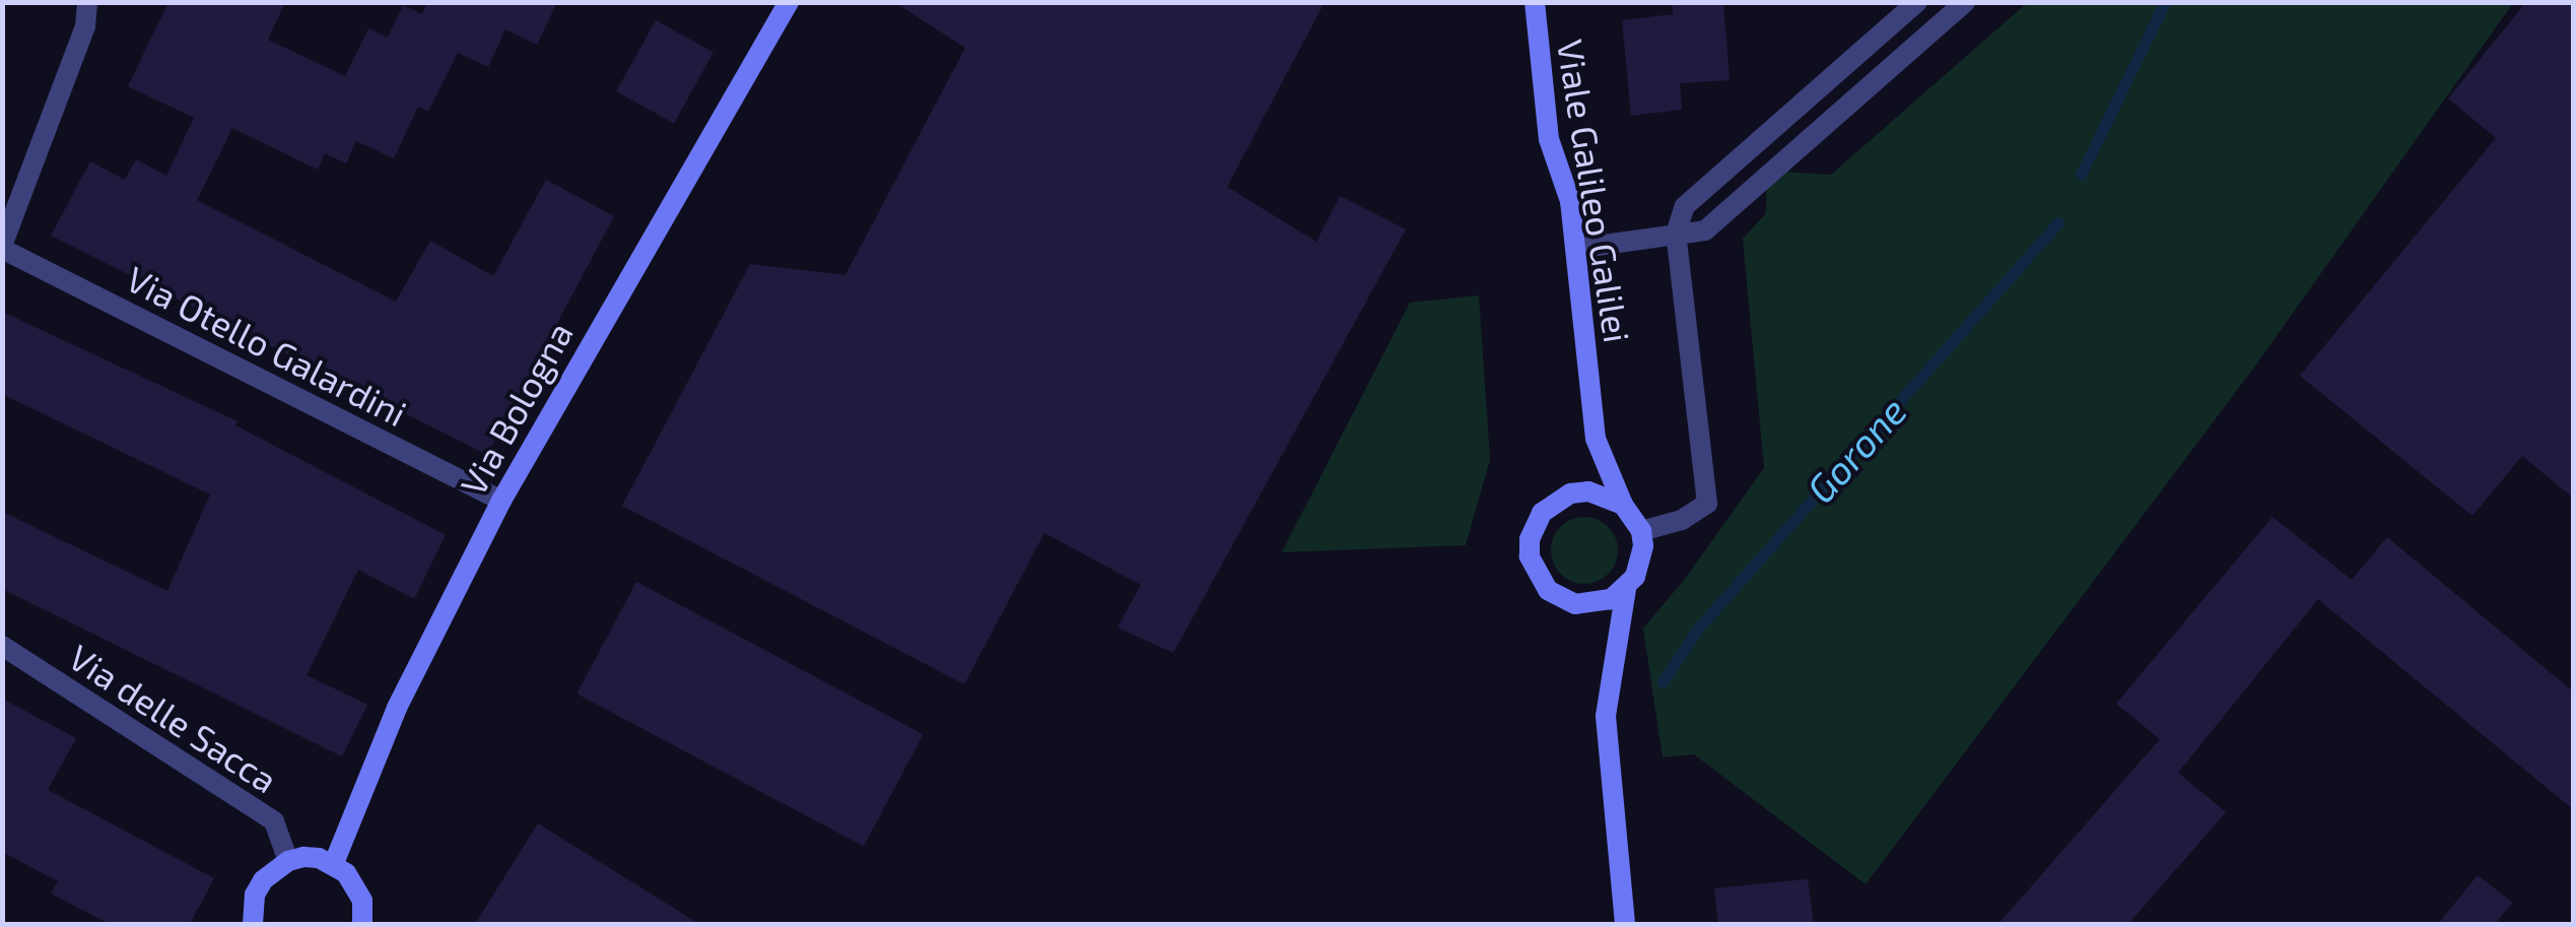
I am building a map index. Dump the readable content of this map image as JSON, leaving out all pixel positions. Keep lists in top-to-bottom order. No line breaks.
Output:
{"streets":{"main road":["Viale Galileo Galilei","Via Bologna"],"street":["Via Otello Galardini","Via delle Sacca"]},"crossings":[["Via Otello Galardini","Via Bologna"]],"water":["Gorone"]}
